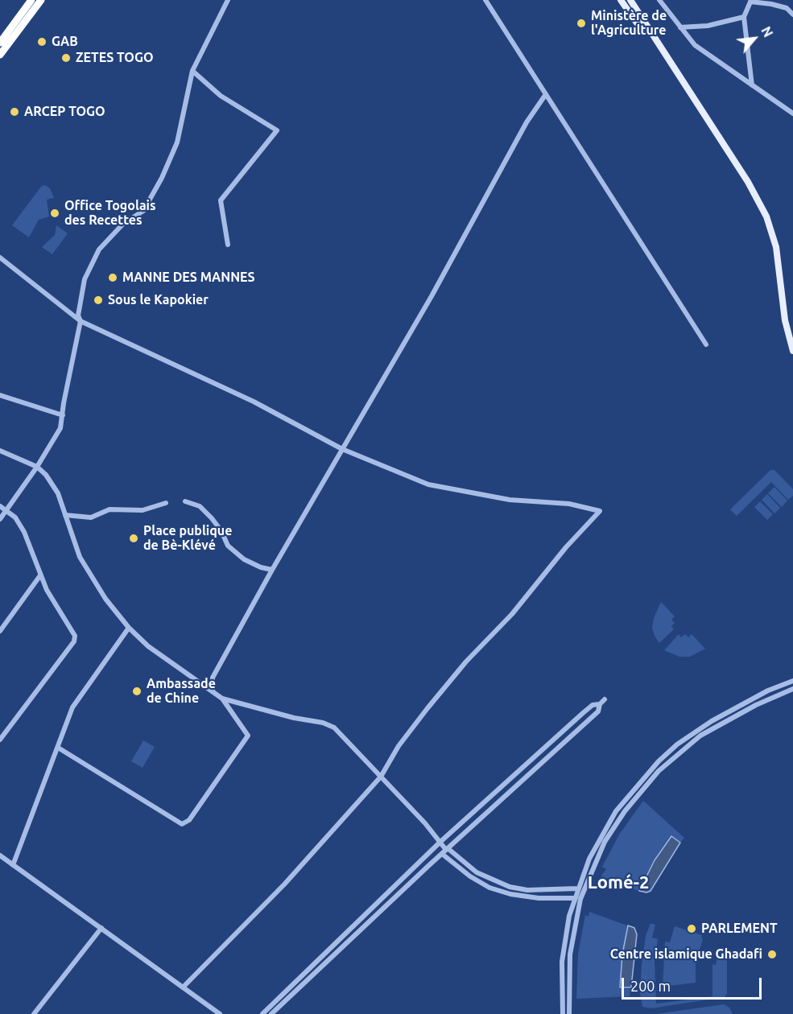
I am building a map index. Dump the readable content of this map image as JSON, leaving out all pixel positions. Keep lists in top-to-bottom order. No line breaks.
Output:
{"districts":["Lomé-2"],"places":["Ministère de l'Agriculture","GAB","ZETES TOGO","ARCEP TOGO","Office Togolais des Recettes","MANNE DES MANNES","Sous le Kapokier","Place publique de Bè-Klévé","Ambassade de Chine","PARLEMENT","Centre islamique Ghadafi"],"scale_bar":"200 m","north":"top right"}
